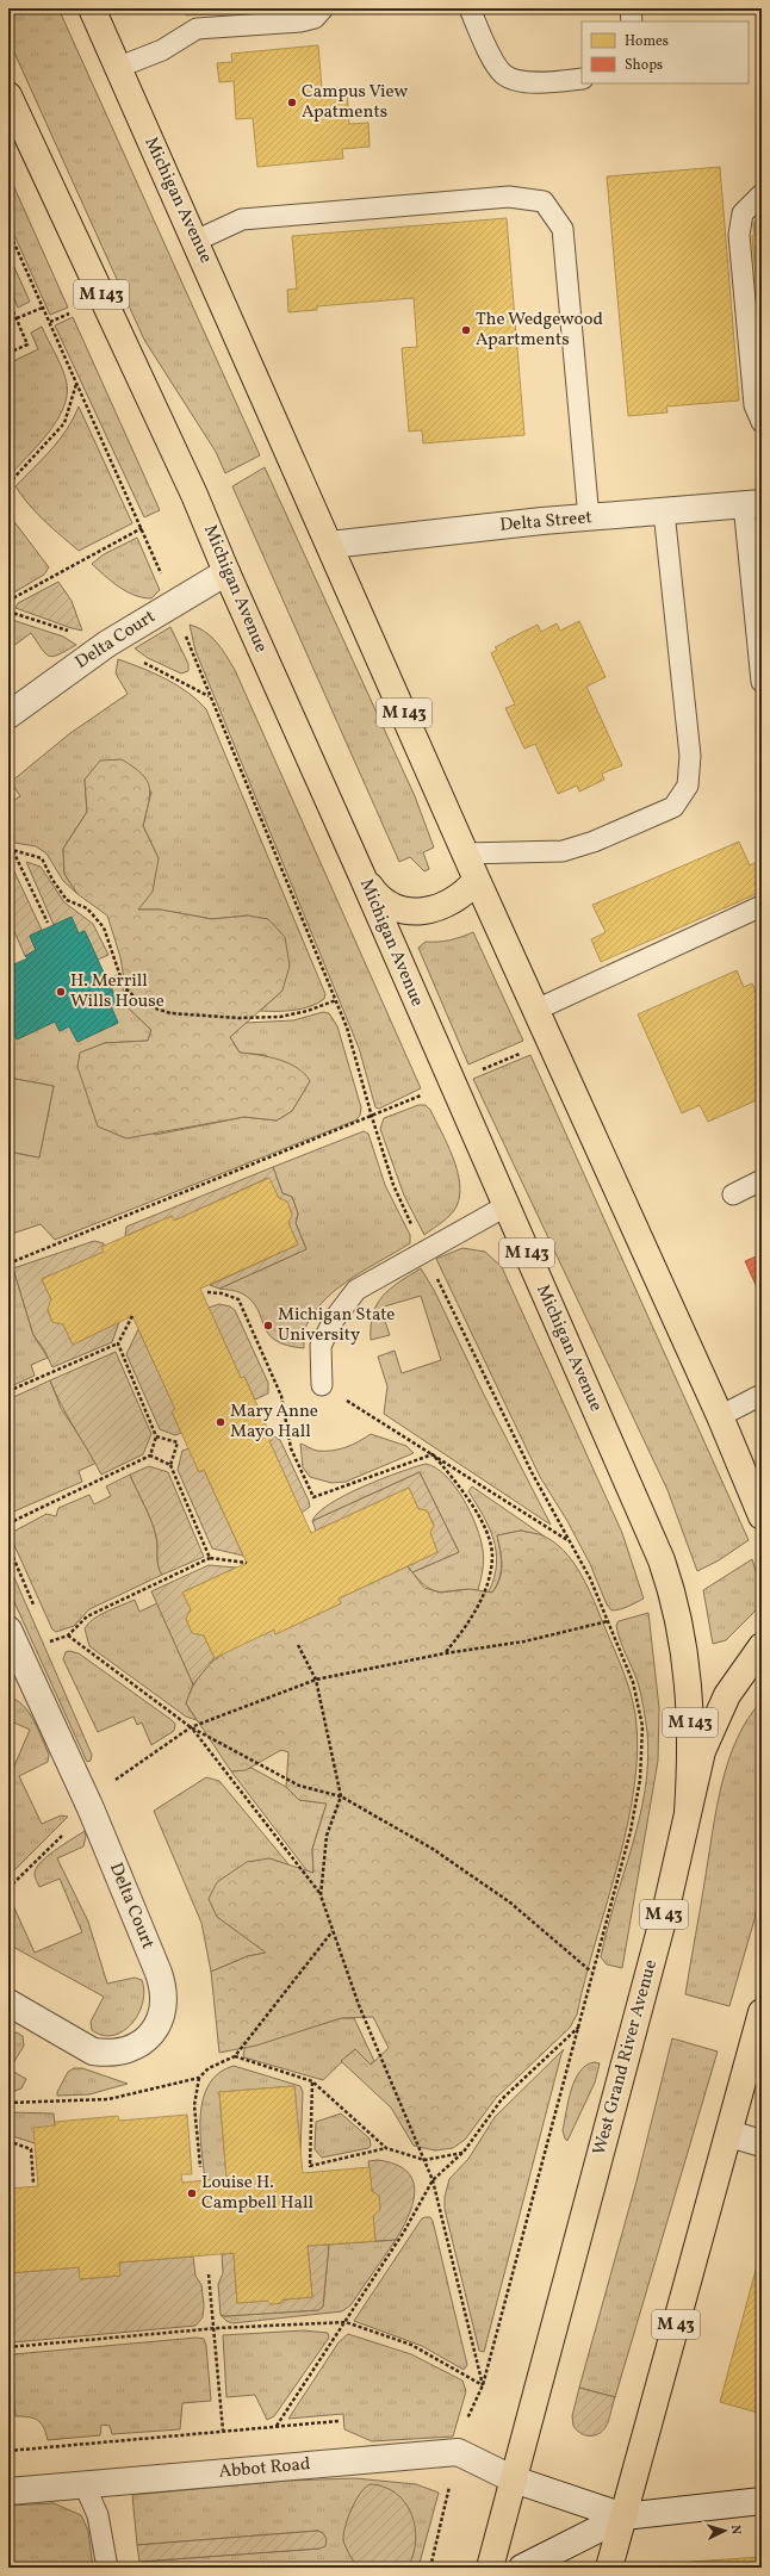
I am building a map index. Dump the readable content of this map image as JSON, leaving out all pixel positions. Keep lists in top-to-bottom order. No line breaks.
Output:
{"streets":{"main road":["Michigan Avenue","M 143","M 43","West Grand River Avenue"],"street":["Delta Street","Delta Court","Abbot Road"]},"crossings":[["Michigan Avenue","Delta Street"],["Michigan Avenue","Delta Court"],["Michigan Avenue","West Grand River Avenue"],["M 43","West Grand River Avenue"]],"places":["Campus View Apatments","The Wedgewood Apartments","H. Merrill Wills House","Michigan State University","Mary Anne Mayo Hall","Louise H. Campbell Hall"],"legend":["Homes","Shops"],"north":"right"}
